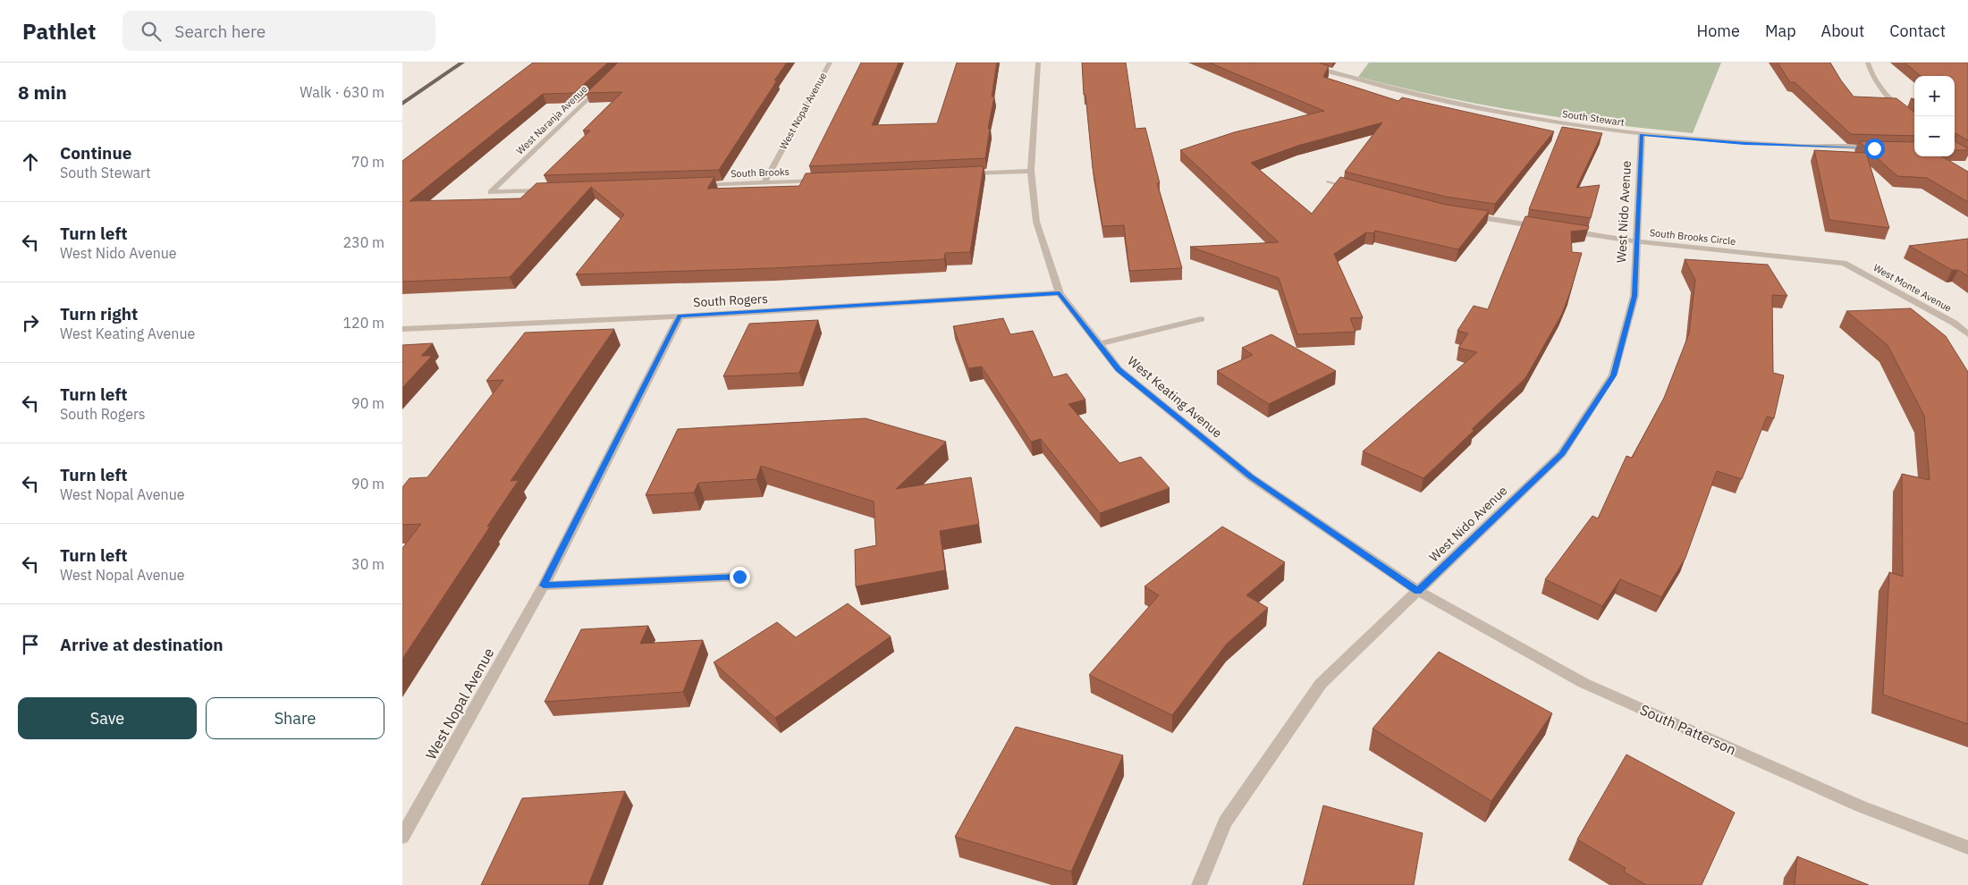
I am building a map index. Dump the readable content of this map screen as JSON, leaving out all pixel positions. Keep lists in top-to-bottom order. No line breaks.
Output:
{"streets":{"street":["West Nopal Avenue","South Stewart","West Naranja Avenue","South Brooks","West Nido Avenue","South Brooks Circle","West Monte Avenue","South Rogers","West Keating Avenue","South Patterson"]},"crossings":[["West Nopal Avenue","South Brooks"],["West Nopal Avenue","South Rogers"],["South Stewart","West Nido Avenue"],["West Nido Avenue","South Brooks Circle"],["West Nido Avenue","West Keating Avenue"],["West Nido Avenue","South Patterson"],["South Brooks Circle","West Monte Avenue"],["South Rogers","West Keating Avenue"],["West Keating Avenue","South Patterson"]],"page":{"header":"Pathlet","search":"Search here","nav":["Home","Map","About","Contact"],"heading":["8 min","Walk · 630 m"],"map_buttons":["+","−"],"list":[["Continue","South Stewart","70 m"],["Turn left","West Nido Avenue","230 m"],["Turn right","West Keating Avenue","120 m"],["Turn left","South Rogers","90 m"],["Turn left","West Nopal Avenue","90 m"],["Turn left","West Nopal Avenue","30 m"],"Arrive at destination"],"buttons":["Save","Share"]}}
